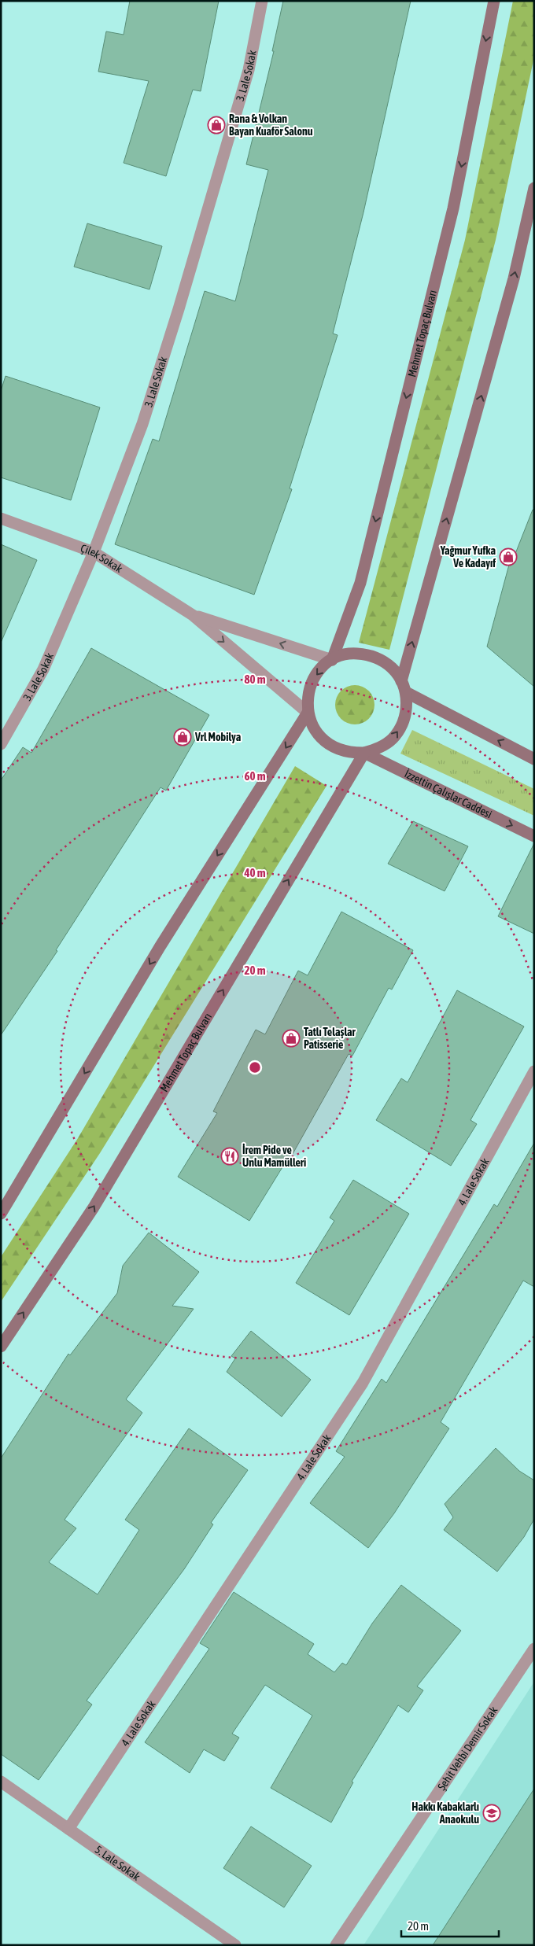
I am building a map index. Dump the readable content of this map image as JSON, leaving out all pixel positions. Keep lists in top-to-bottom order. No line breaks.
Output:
{"streets":{"main road":["Mehmet Topaç Bulvarı","İzzettin Çalışlar Caddesi"],"street":["3. Lale Sokak","Çilek Sokak","4. Lale Sokak","Şehit Vehbi Demir Sokak","5. Lale Sokak"]},"crossings":[["3. Lale Sokak","Çilek Sokak"],["Mehmet Topaç Bulvarı","İzzettin Çalışlar Caddesi"],["4. Lale Sokak","5. Lale Sokak"]],"places":{"shop":["Rana & Volkan Bayan Kuaför Salonu","Yağmur Yufka Ve Kadayıf","Vrl Mobilya","Tatlı Telaşlar Patisserie"],"restaurant":["İrem Pide ve Unlu Mamülleri"],"school or university":["Hakkı Kabaklarlı Anaokulu"]},"scale_bar":"20 m","rings":["80 m","60 m","40 m","20 m"]}
